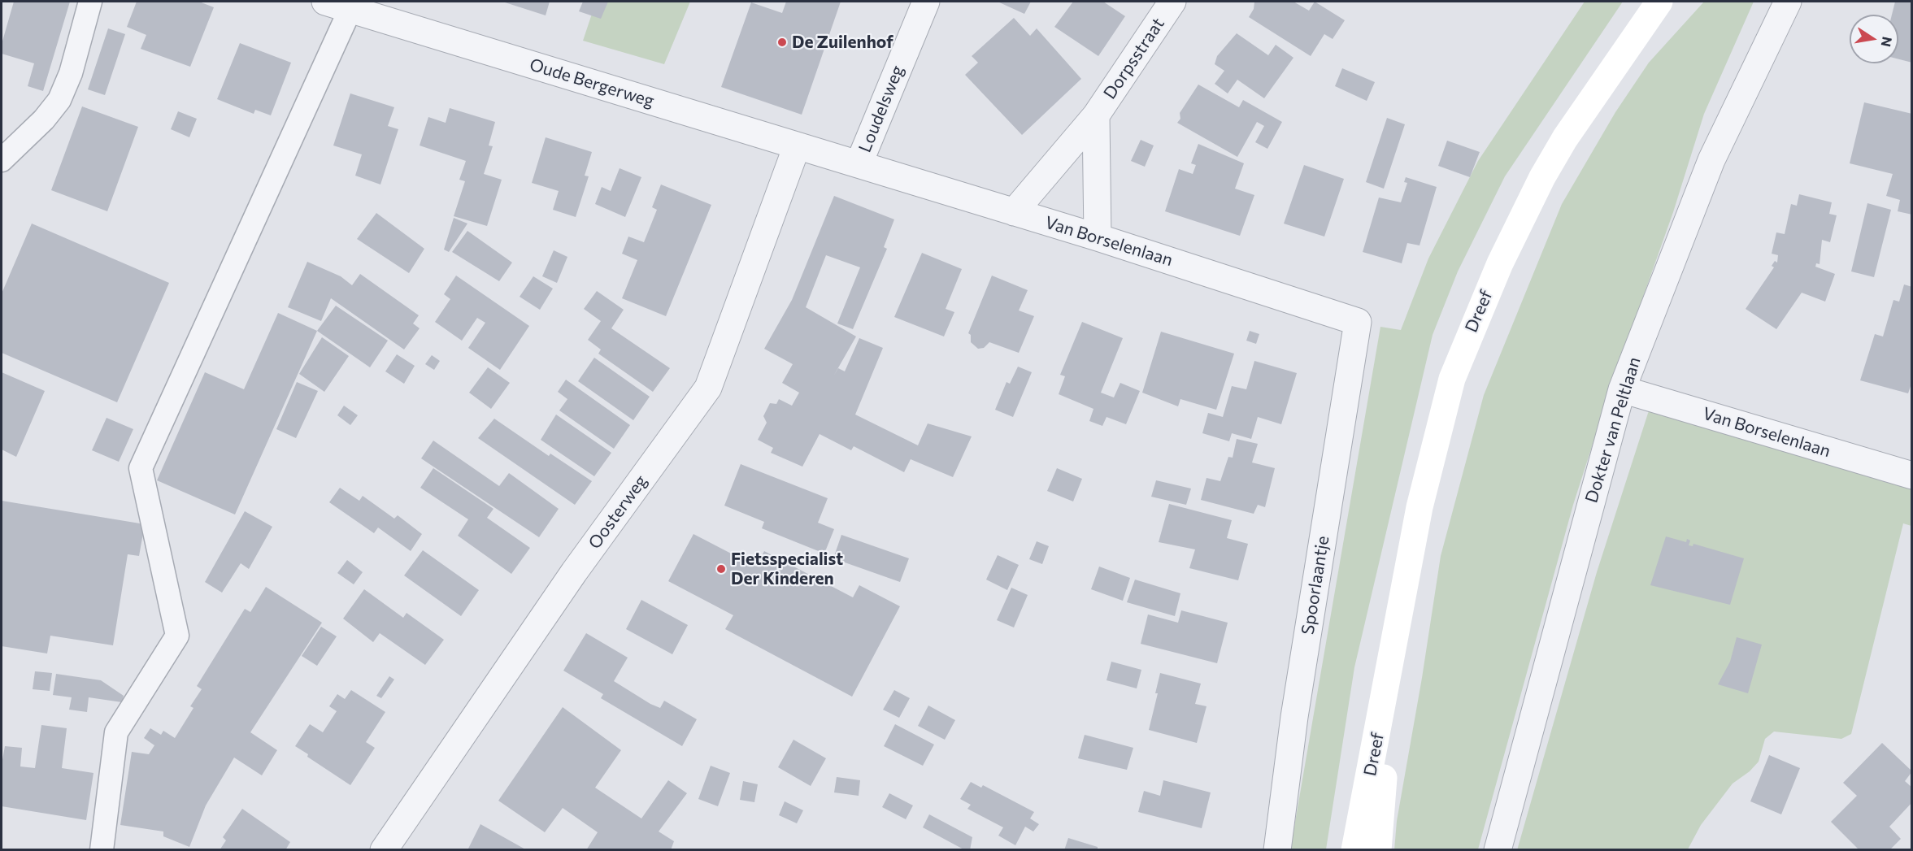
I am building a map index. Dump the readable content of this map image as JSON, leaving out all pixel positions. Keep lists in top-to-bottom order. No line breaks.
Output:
{"streets":{"main road":["Dreef"],"street":["Dorpsstraat","Oude Bergerweg","Loudelsweg","Van Borselenlaan","Dokter van Peltlaan","Oosterweg","Spoorlaantje"]},"crossings":[["Dorpsstraat","Van Borselenlaan"],["Oude Bergerweg","Loudelsweg"],["Oude Bergerweg","Van Borselenlaan"],["Oude Bergerweg","Oosterweg"],["Loudelsweg","Van Borselenlaan"],["Van Borselenlaan","Dokter van Peltlaan"],["Van Borselenlaan","Spoorlaantje"]],"places":["De Zuilenhof","Fietsspecialist Der Kinderen"],"north":"right"}
